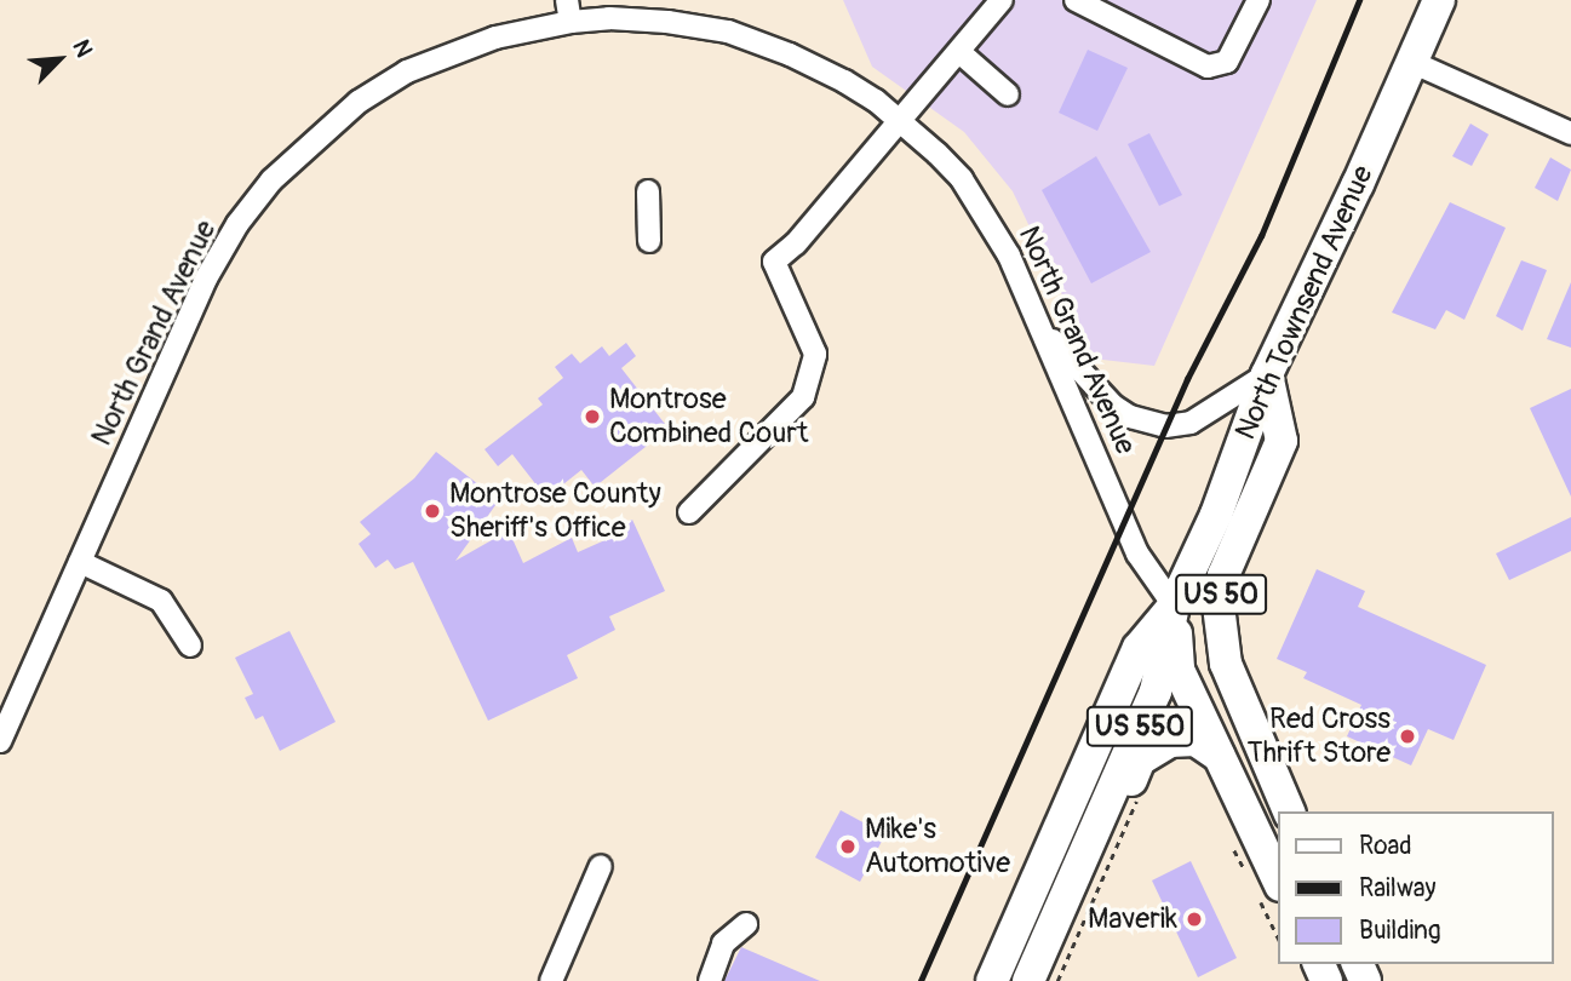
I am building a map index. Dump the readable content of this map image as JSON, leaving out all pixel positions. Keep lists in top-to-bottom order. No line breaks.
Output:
{"streets":{"highway":["North Townsend Avenue","US 50","US 550"],"street":["North Grand Avenue"]},"crossings":[["North Townsend Avenue","North Grand Avenue"],["North Townsend Avenue","US 50"],["North Grand Avenue","US 50"]],"places":["Montrose Combined Court","Montrose County Sheriff's Office","Red Cross Thrift Store","Mike's Automotive","Maverik"],"legend":["Road","Railway","Building"],"north":"top right"}
